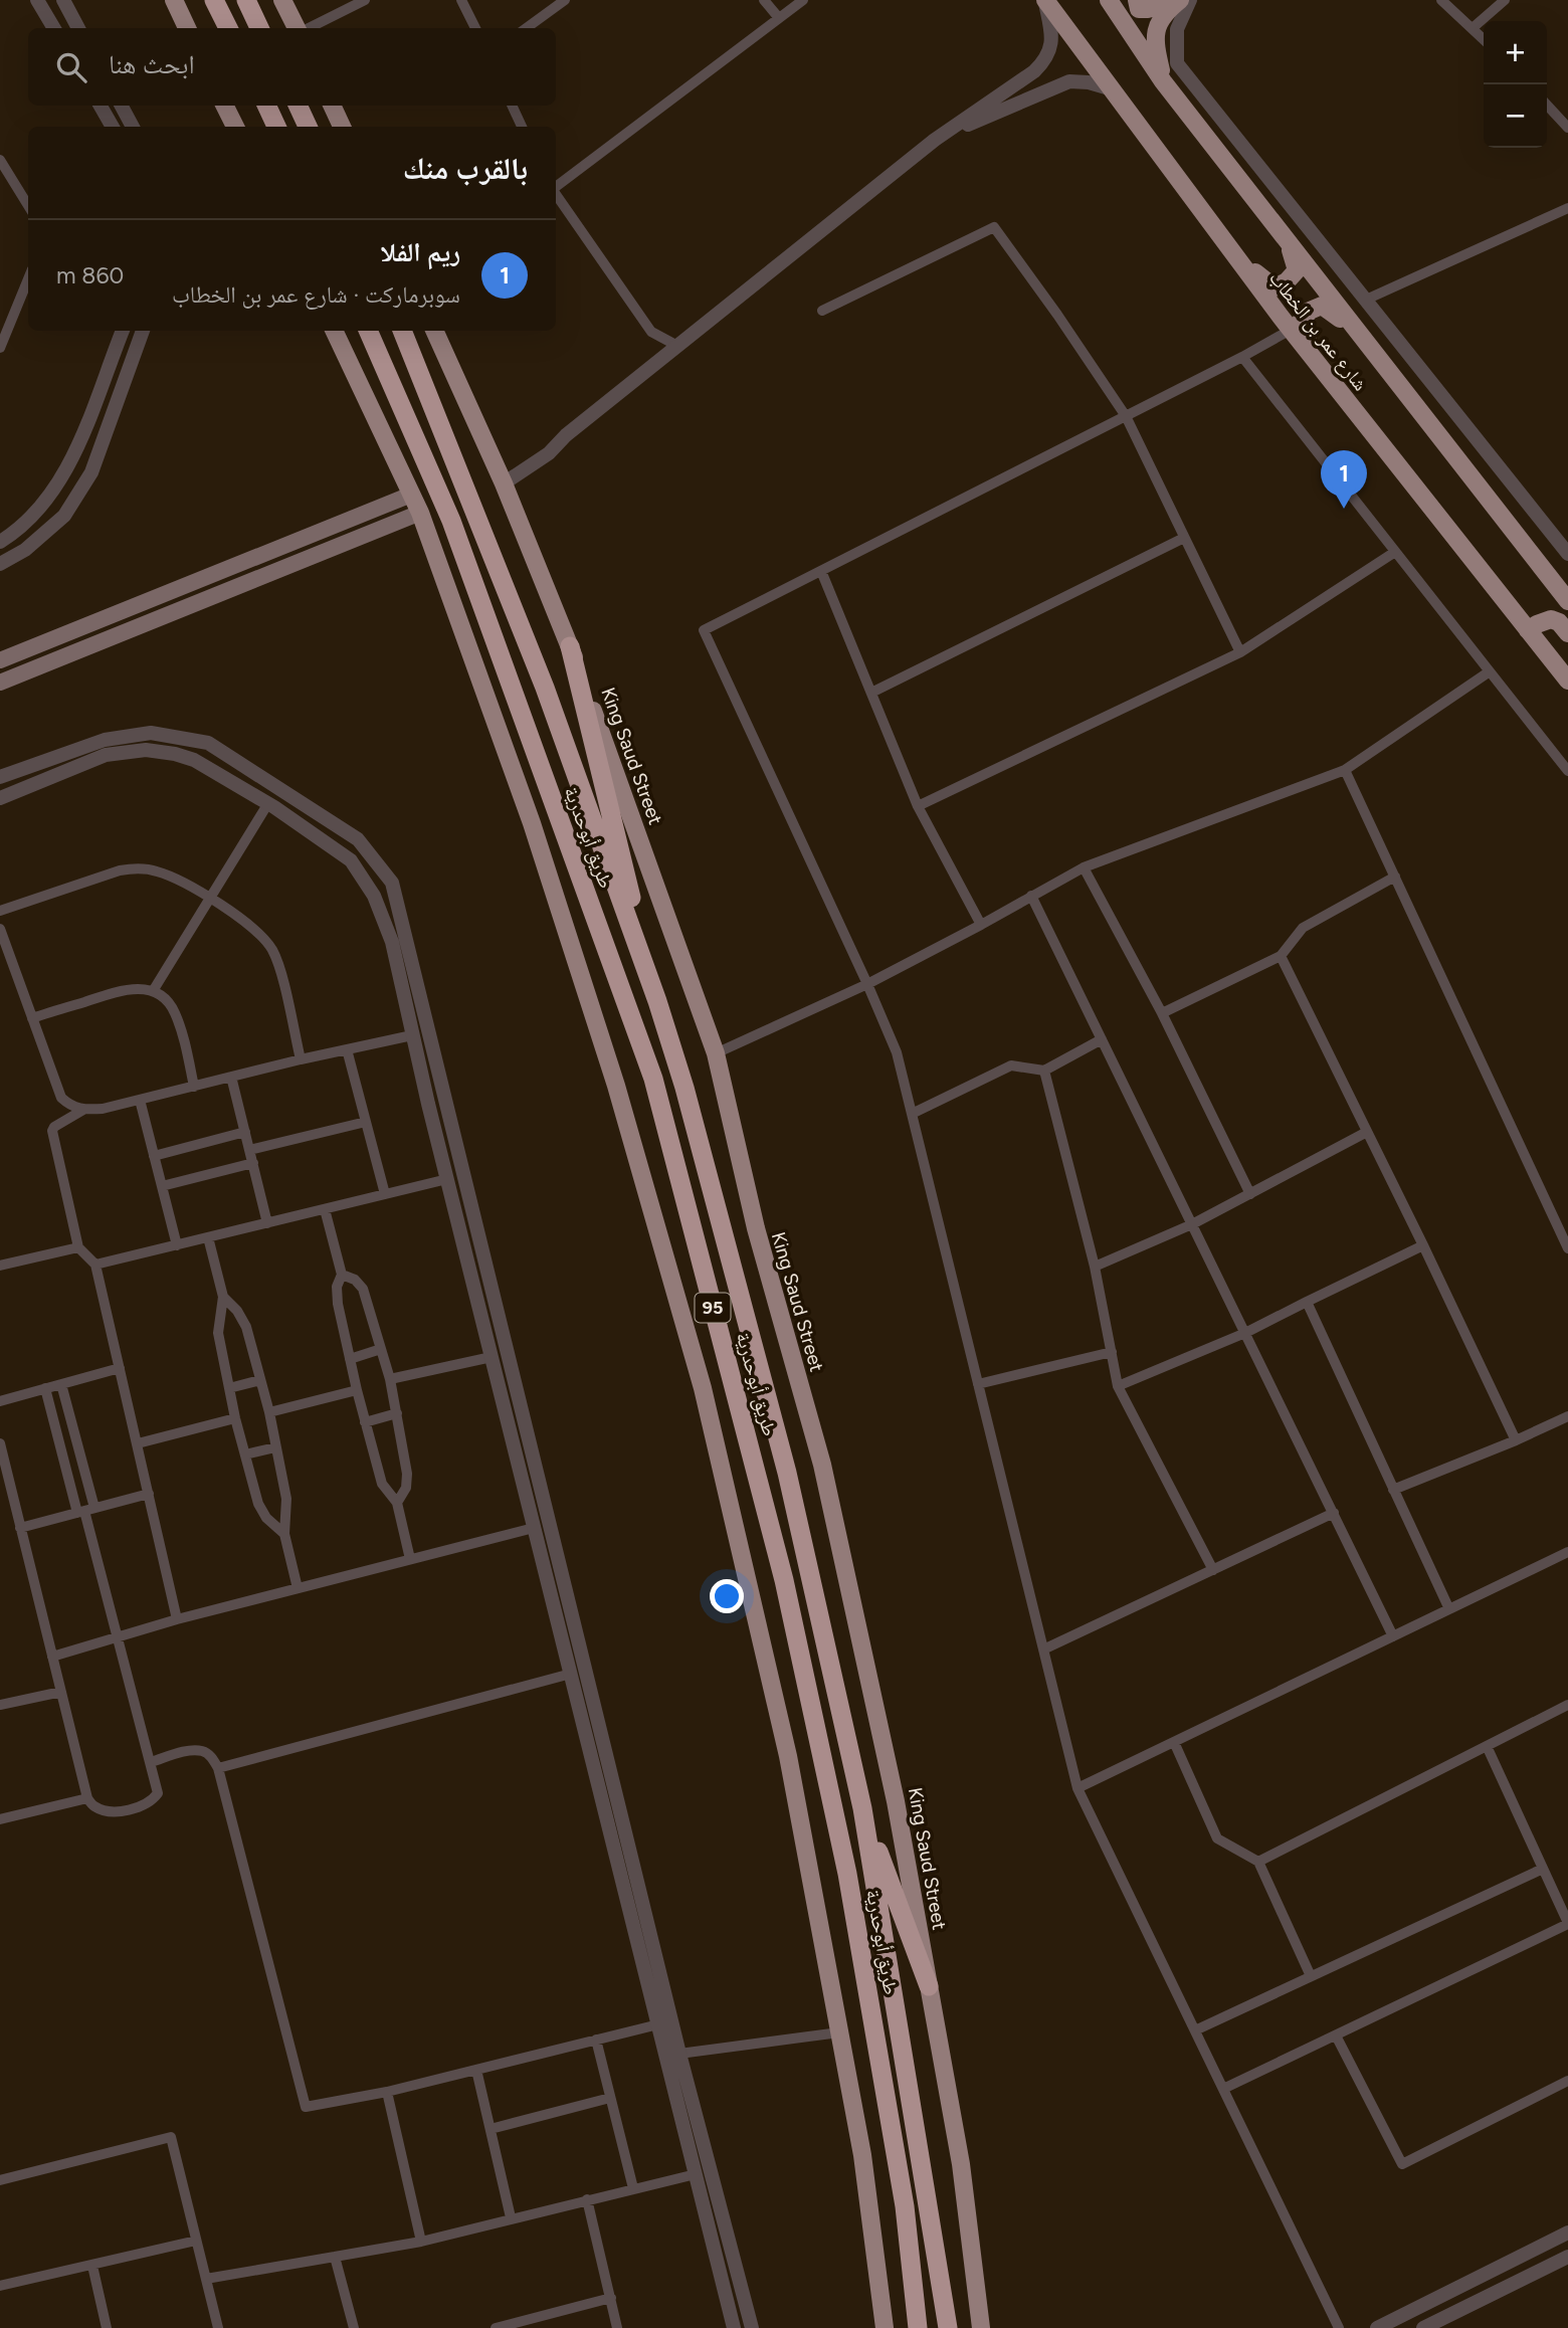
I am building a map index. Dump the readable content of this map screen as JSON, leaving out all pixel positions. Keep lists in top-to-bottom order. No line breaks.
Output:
{"streets":{"highway":["طريق أبوحدرية","95"],"main road":["شارع عمر بن الخطاب","King Saud Street"]},"page":{"map_buttons":["+","−"],"search":"ابحث هنا","heading":"بالقرب منك","list":[{"mark":"1","name":"ريم الفلا","note":"سوبرماركت · شارع عمر بن الخطاب","value":"860 m"}],"pins":"1"}}
